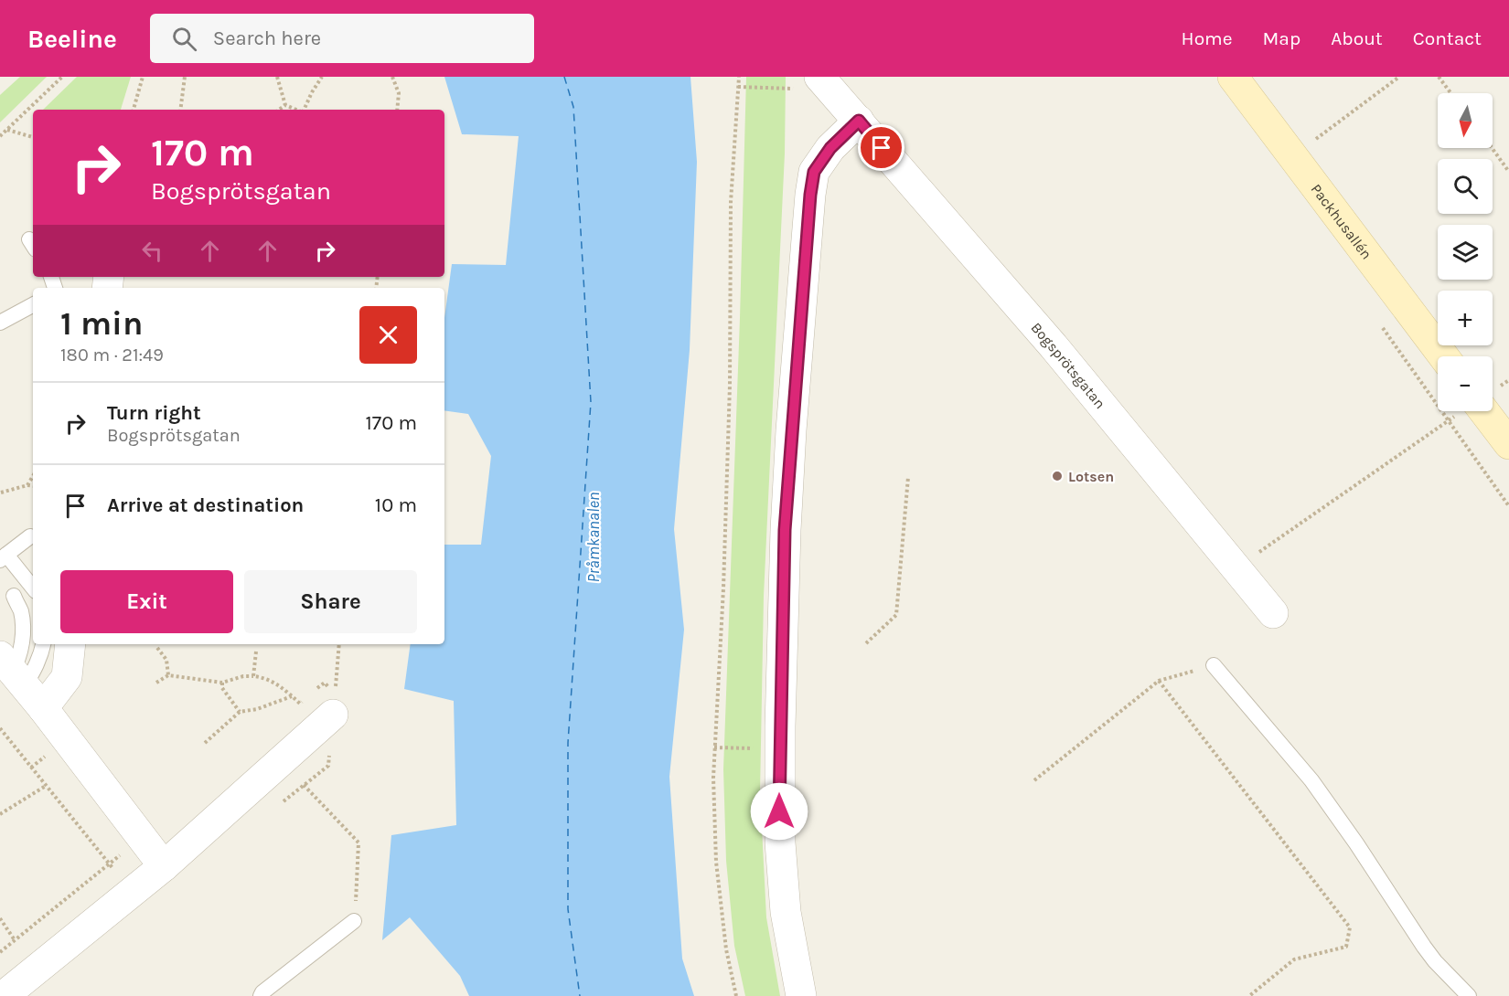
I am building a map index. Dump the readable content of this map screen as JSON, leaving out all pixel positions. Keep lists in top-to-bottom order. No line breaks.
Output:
{"streets":{"street":["Packhusallén","Bogsprötsgatan"]},"water":["Pråmkanalen"],"places":["Lotsen"],"north":"bottom","page":{"header":"Beeline","search":"Search here","nav":["Home","Map","About","Contact"],"map_buttons":["+","−"],"turn":["170 m","Bogsprötsgatan"],"heading":["1 min","180 m · 21:49"],"list":[{"name":"Turn right","note":"Bogsprötsgatan","value":"170 m"},{"name":"Arrive at destination","value":"10 m"}],"buttons":["Exit","Share"]}}
